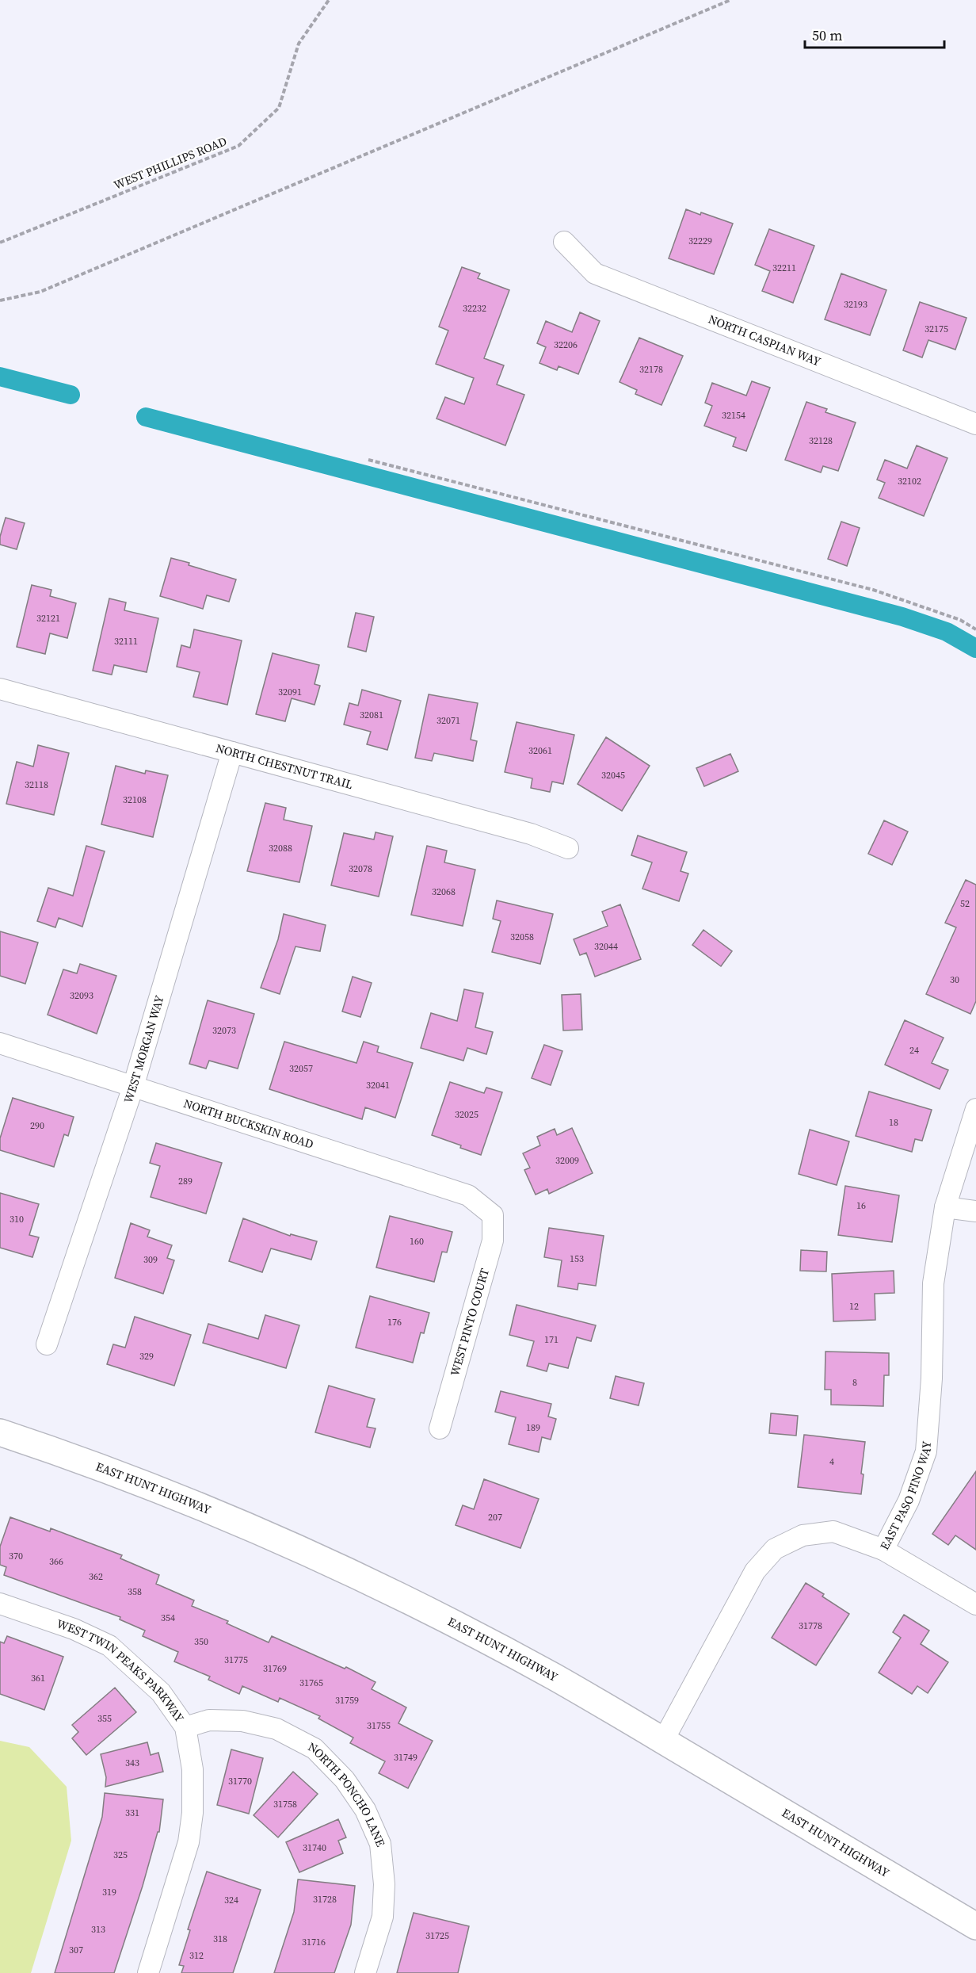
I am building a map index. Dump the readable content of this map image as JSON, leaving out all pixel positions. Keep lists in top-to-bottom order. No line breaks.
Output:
{"streets":{"main road":["EAST HUNT HIGHWAY"],"street":["NORTH CASPIAN WAY","NORTH CHESTNUT TRAIL","WEST MORGAN WAY","NORTH BUCKSKIN ROAD","WEST PINTO COURT","EAST PASO FINO WAY","WEST TWIN PEAKS PARKWAY","NORTH PONCHO LANE"],"path":["WEST PHILLIPS ROAD"]},"crossings":[["NORTH CHESTNUT TRAIL","WEST MORGAN WAY"],["WEST MORGAN WAY","NORTH BUCKSKIN ROAD"],["NORTH BUCKSKIN ROAD","WEST PINTO COURT"],["EAST HUNT HIGHWAY","EAST PASO FINO WAY"],["WEST TWIN PEAKS PARKWAY","NORTH PONCHO LANE"]],"house_numbers":["32229","32211","32193","32232","32175","32206","32178","32154","32128","32102","32121","32111","32091","32081","32071","32061","32045","32118","32108","32088","32078","32068","52","32058","32044","30","32093","32073","24","32057","32041","32025","18","290","32009","289","16","310","160","153","309","12","176","171","329","8","189","4","207","370","366","362","358","354","31778","350","31775","31769","361","31765","31759","355","31755","31749","343","31770","31758","331","31740","325","319","31728","324","313","31725","318","31716","307","312"],"scale_bar":"50 m"}
